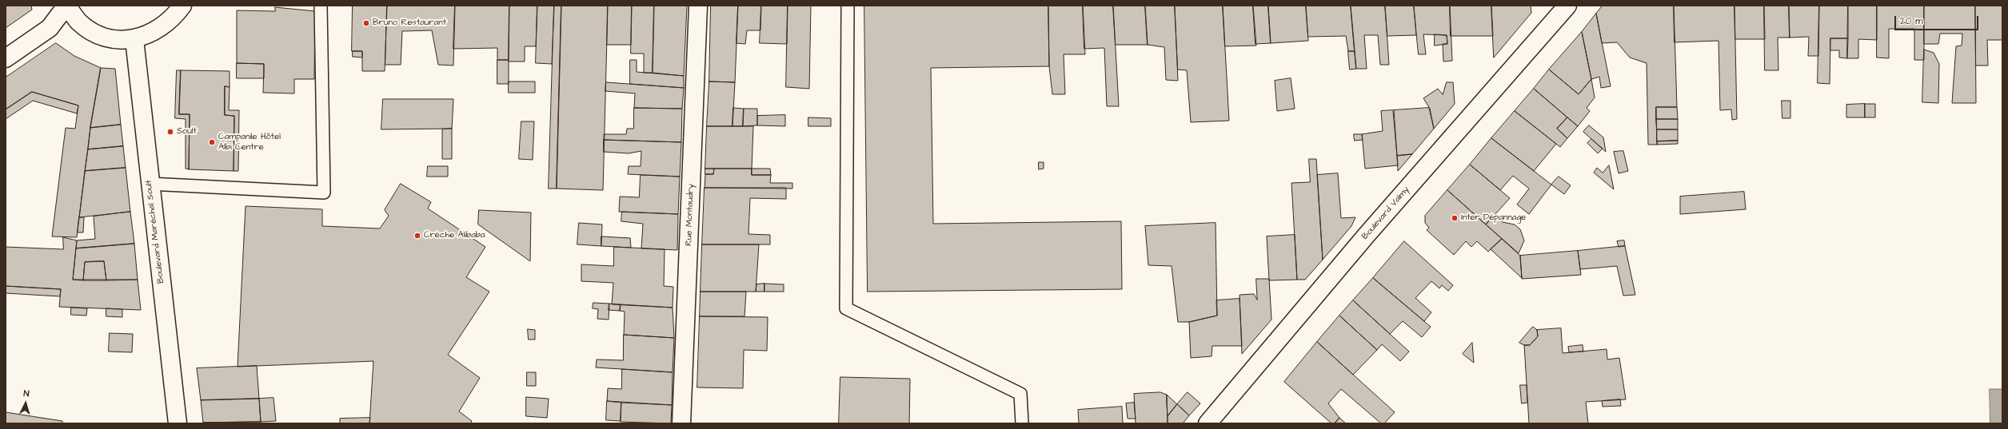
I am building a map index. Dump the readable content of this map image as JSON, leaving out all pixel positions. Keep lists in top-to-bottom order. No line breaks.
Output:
{"streets":{"street":["Boulevard Valmy","Rue Montaudry","Boulevard Maréchal Soult"]},"places":["Bruno Restaurant","Soult","Campanile Hôtel Albi Centre","Inter Dépannage","Crèche Alibaba"],"scale_bar":"20 m","north":"top"}
